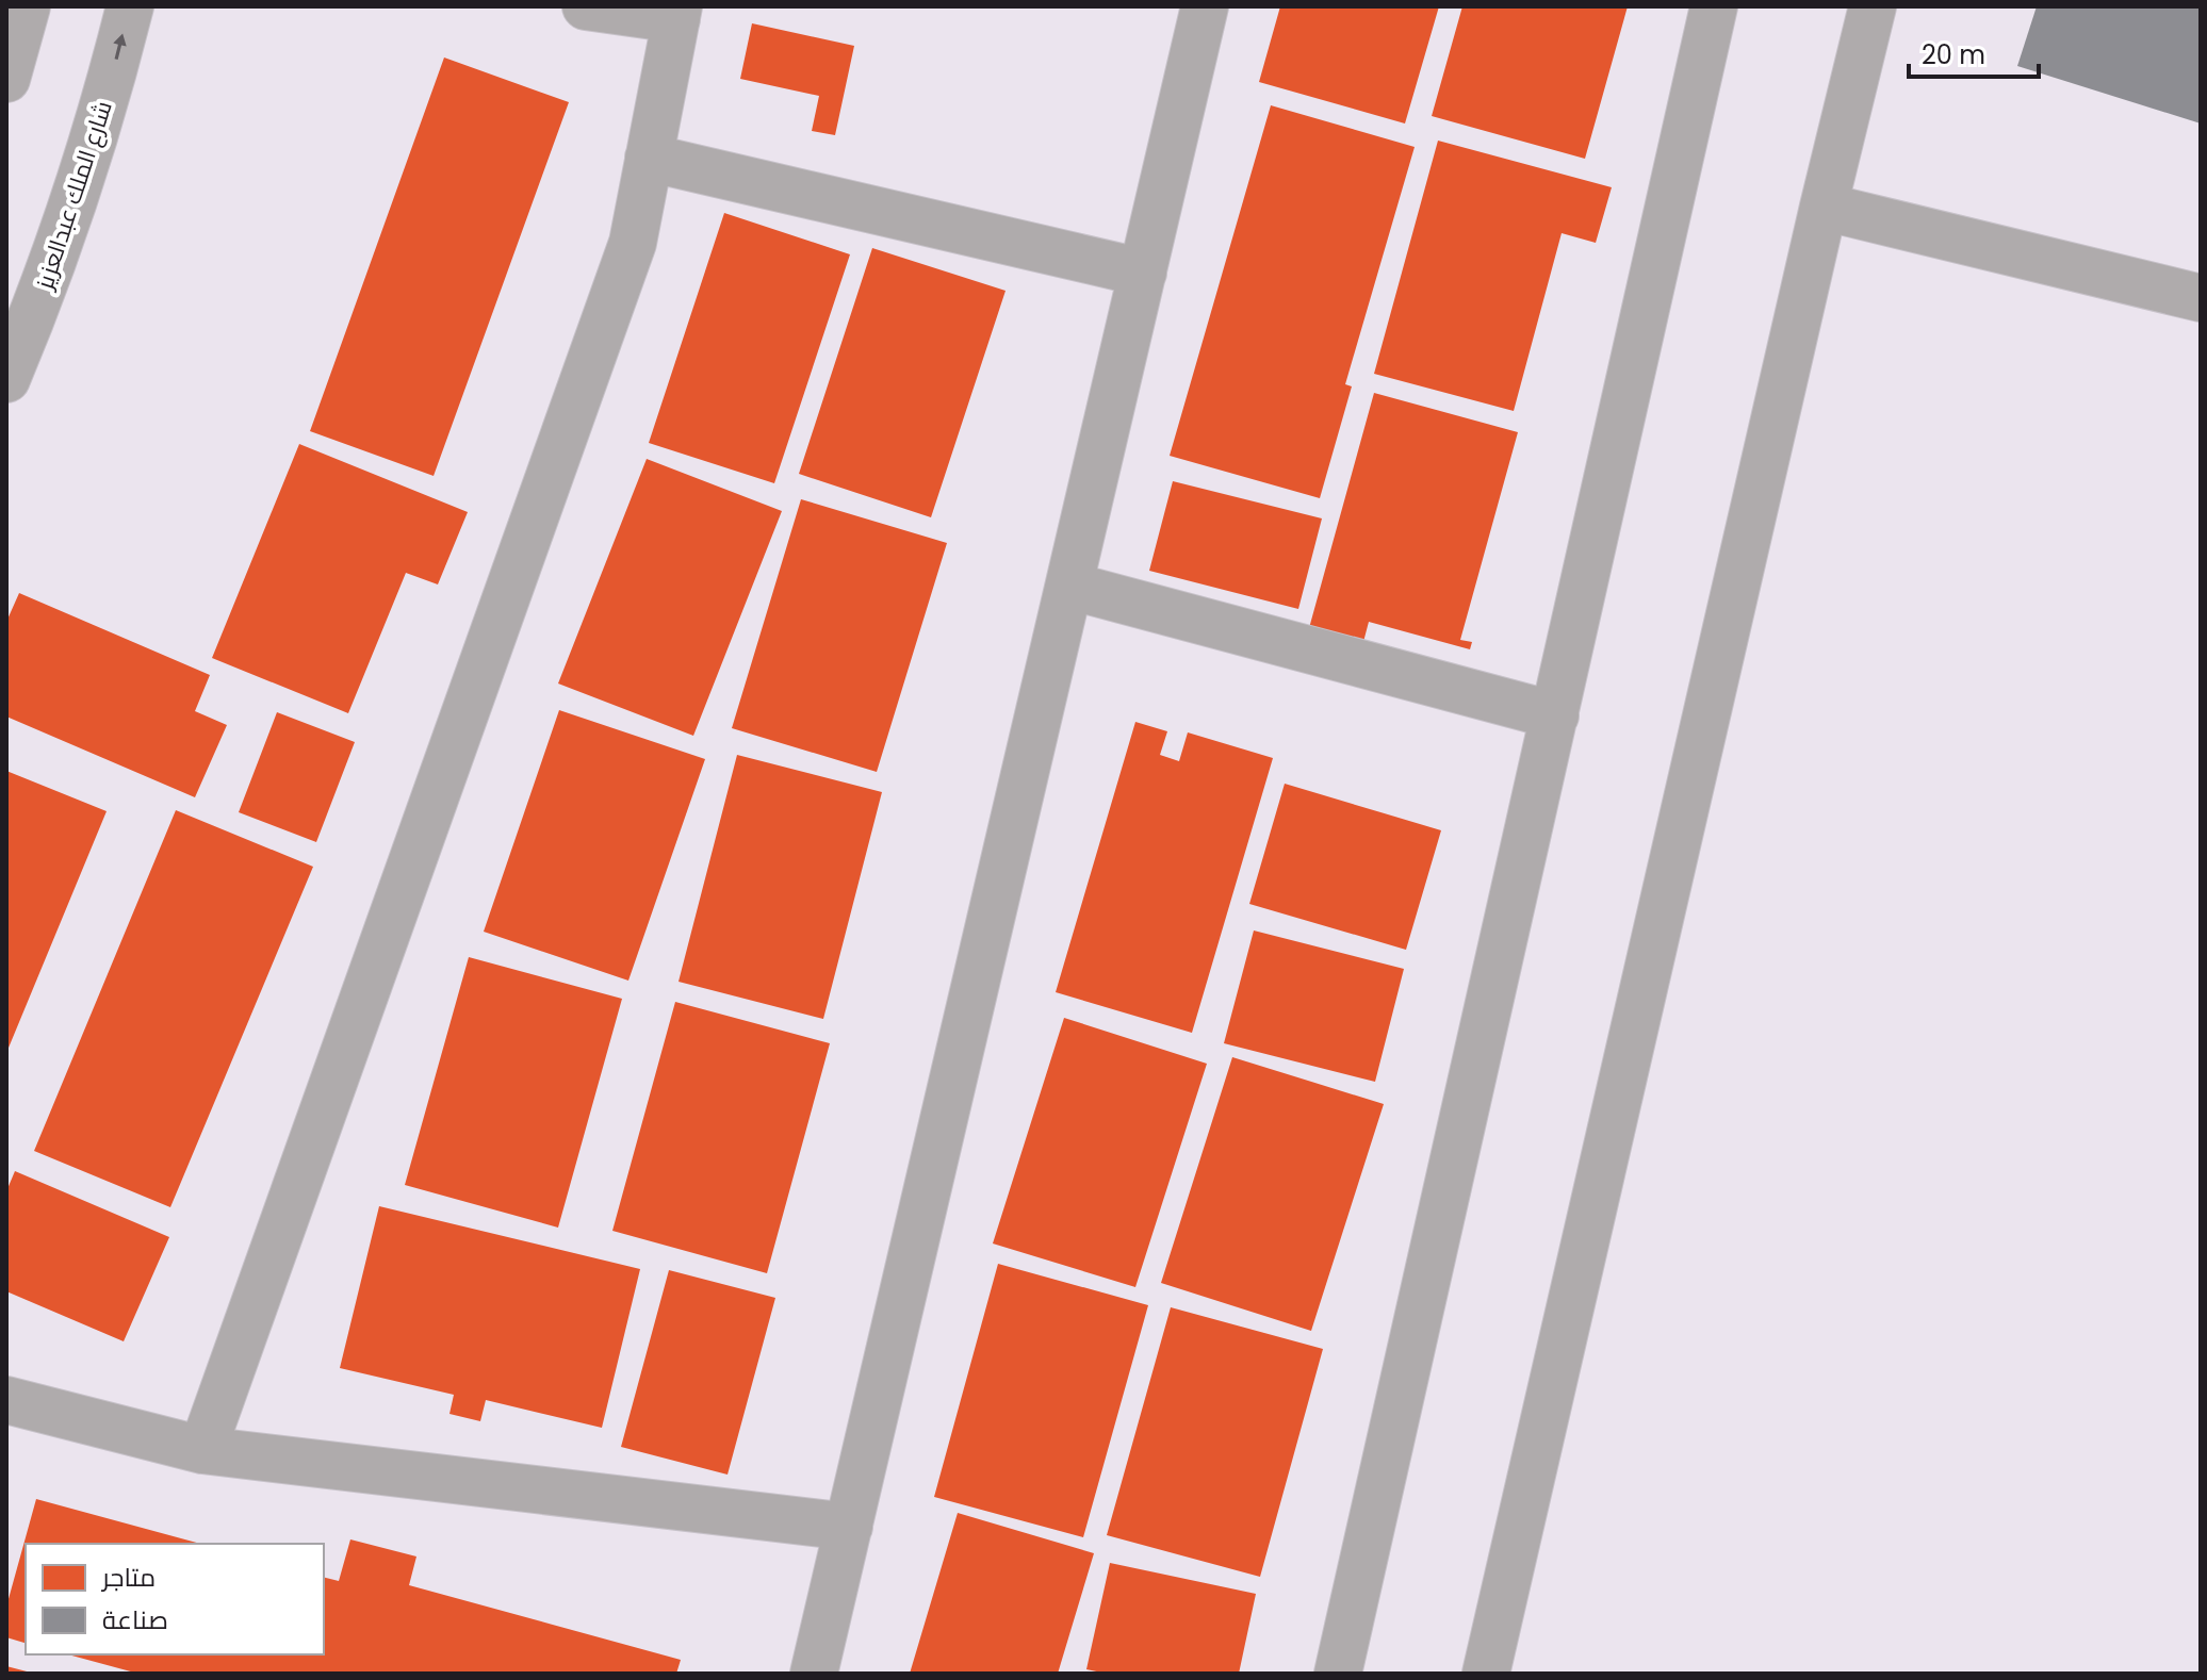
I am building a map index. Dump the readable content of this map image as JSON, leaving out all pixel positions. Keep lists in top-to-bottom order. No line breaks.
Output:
{"streets":{"street":["شارع الملك عبدالعزيز"]},"one_way":["شارع الملك عبدالعزيز"],"legend":["متاجر","صناعة"],"scale_bar":"20 m"}
